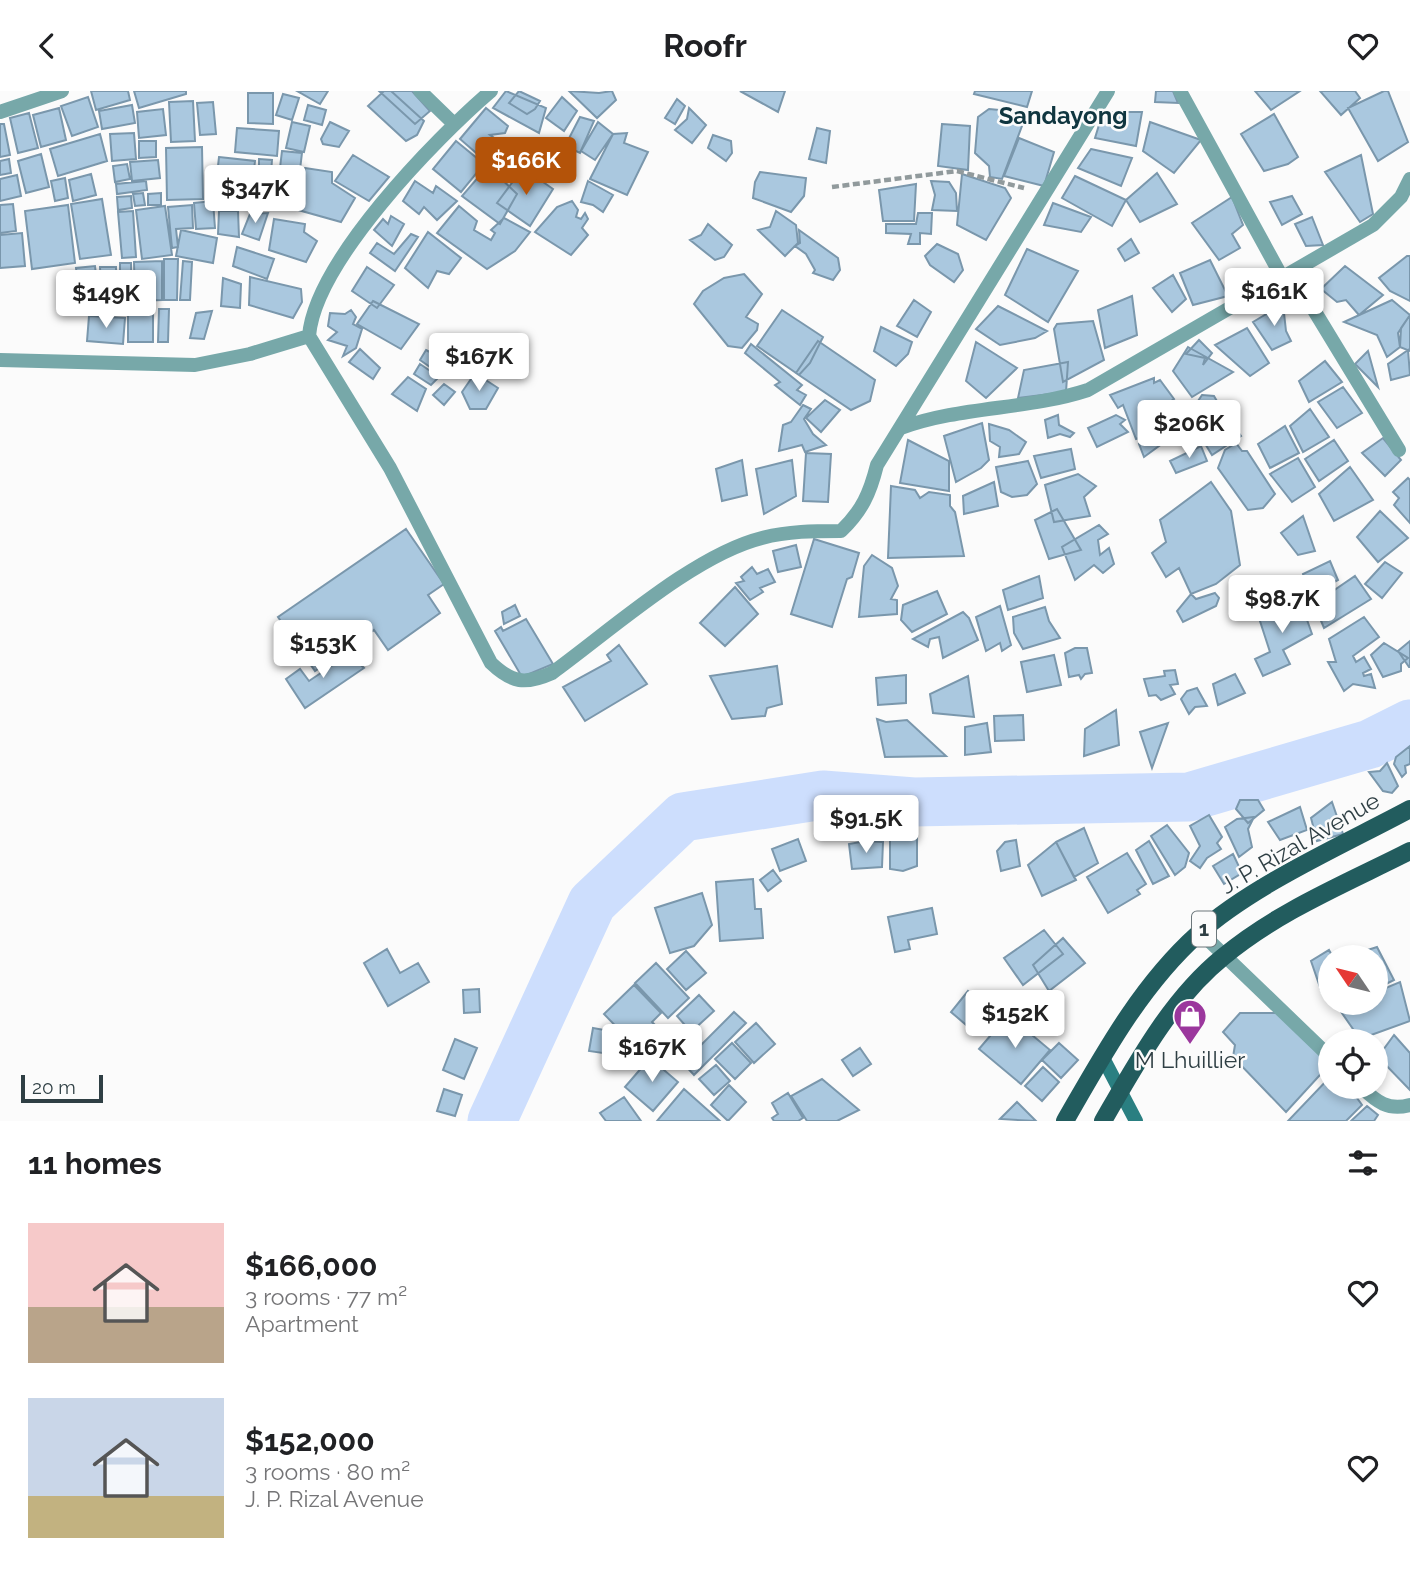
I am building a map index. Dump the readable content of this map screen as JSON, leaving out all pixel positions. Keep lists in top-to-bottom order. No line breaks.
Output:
{"streets":{"main road":["J. P. Rizal Avenue","1"]},"districts":["Sandayong"],"places":{"shop":["M Lhuillier"]},"scale_bar":"20 m","north":"top left","page":{"header":"Roofr","price":["$166K","$347K","$161K","$149K","$167K","$206K","$98.7K","$153K","$91.5K","$152K","$167K"],"scale":"20 m","heading":"11 homes","list":[{"name":"$166,000","note":"3 rooms · 77 m² · Apartment"},{"name":"$152,000","note":"3 rooms · 80 m² · J. P. Rizal Avenue"}]}}
